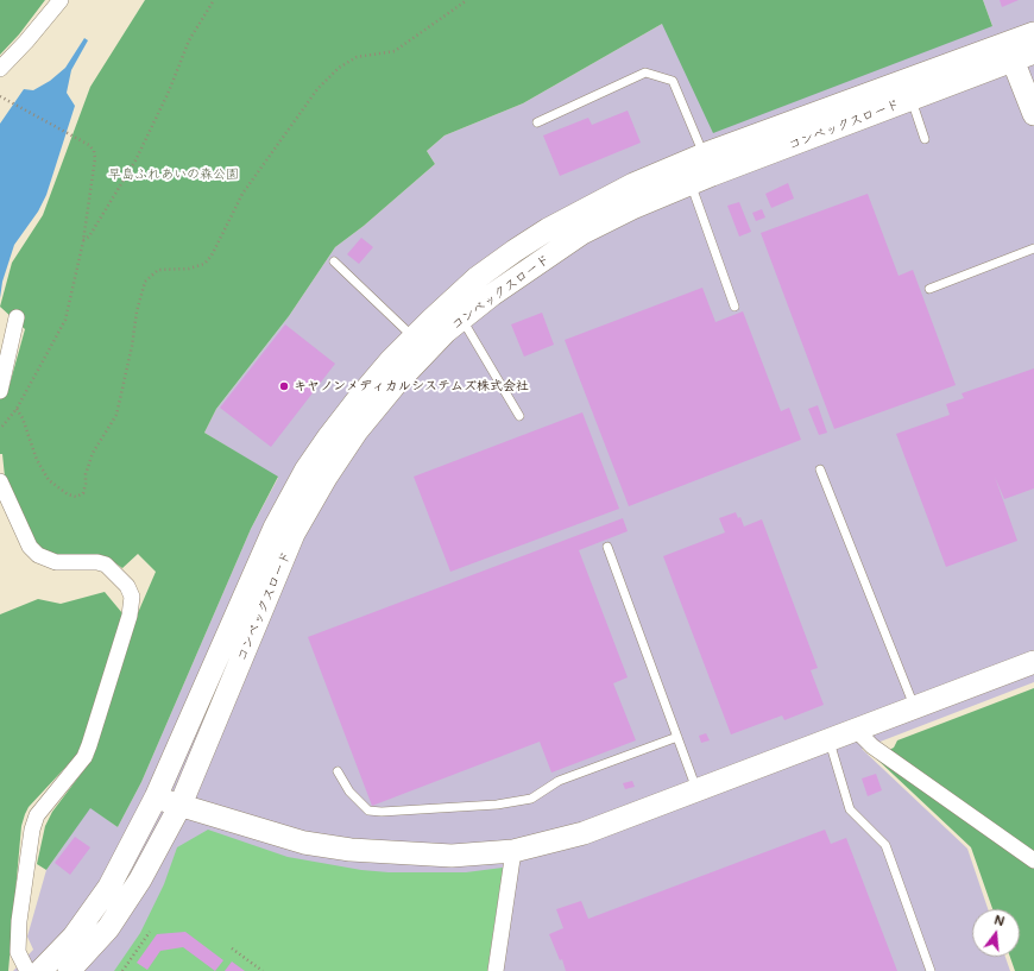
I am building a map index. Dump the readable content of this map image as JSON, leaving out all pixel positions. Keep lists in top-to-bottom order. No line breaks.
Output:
{"streets":{"street":["コンベックスロード"]},"parks":["早島ふれあいの森公園"],"places":["キヤノンメディカルシステムズ株式会社"],"north":"top"}
